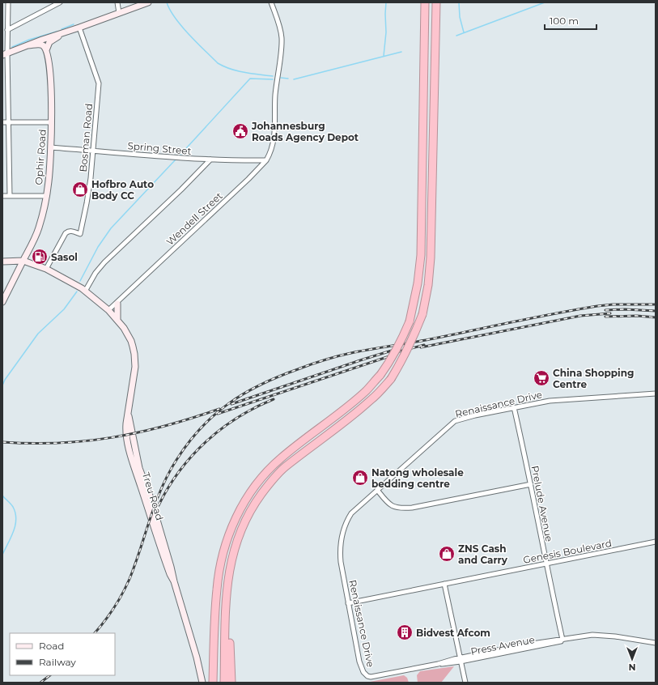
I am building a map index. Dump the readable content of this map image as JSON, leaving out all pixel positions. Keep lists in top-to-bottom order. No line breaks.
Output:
{"streets":{"street":["Bosman Road","Spring Street","Ophir Road","Wendell Street","Renaissance Drive","Treu Road","Prelude Avenue","Genesis Boulevard","Press Avenue"]},"crossings":[["Bosman Road","Spring Street"],["Bosman Road","Treu Road"],["Spring Street","Ophir Road"],["Spring Street","Wendell Street"],["Ophir Road","Treu Road"],["Wendell Street","Treu Road"],["Renaissance Drive","Prelude Avenue"],["Renaissance Drive","Genesis Boulevard"],["Renaissance Drive","Press Avenue"],["Prelude Avenue","Genesis Boulevard"],["Prelude Avenue","Press Avenue"]],"places":{"public building":["Johannesburg Roads Agency Depot"],"shop":["Hofbro Auto Body CC","Natong wholesale bedding centre","ZNS Cash and Carry"],"fuel station":["Sasol"],"supermarket":["China Shopping Centre"],"building":["Bidvest Afcom"]},"legend":["Road","Railway"],"scale_bar":"100 m","north":"bottom"}
